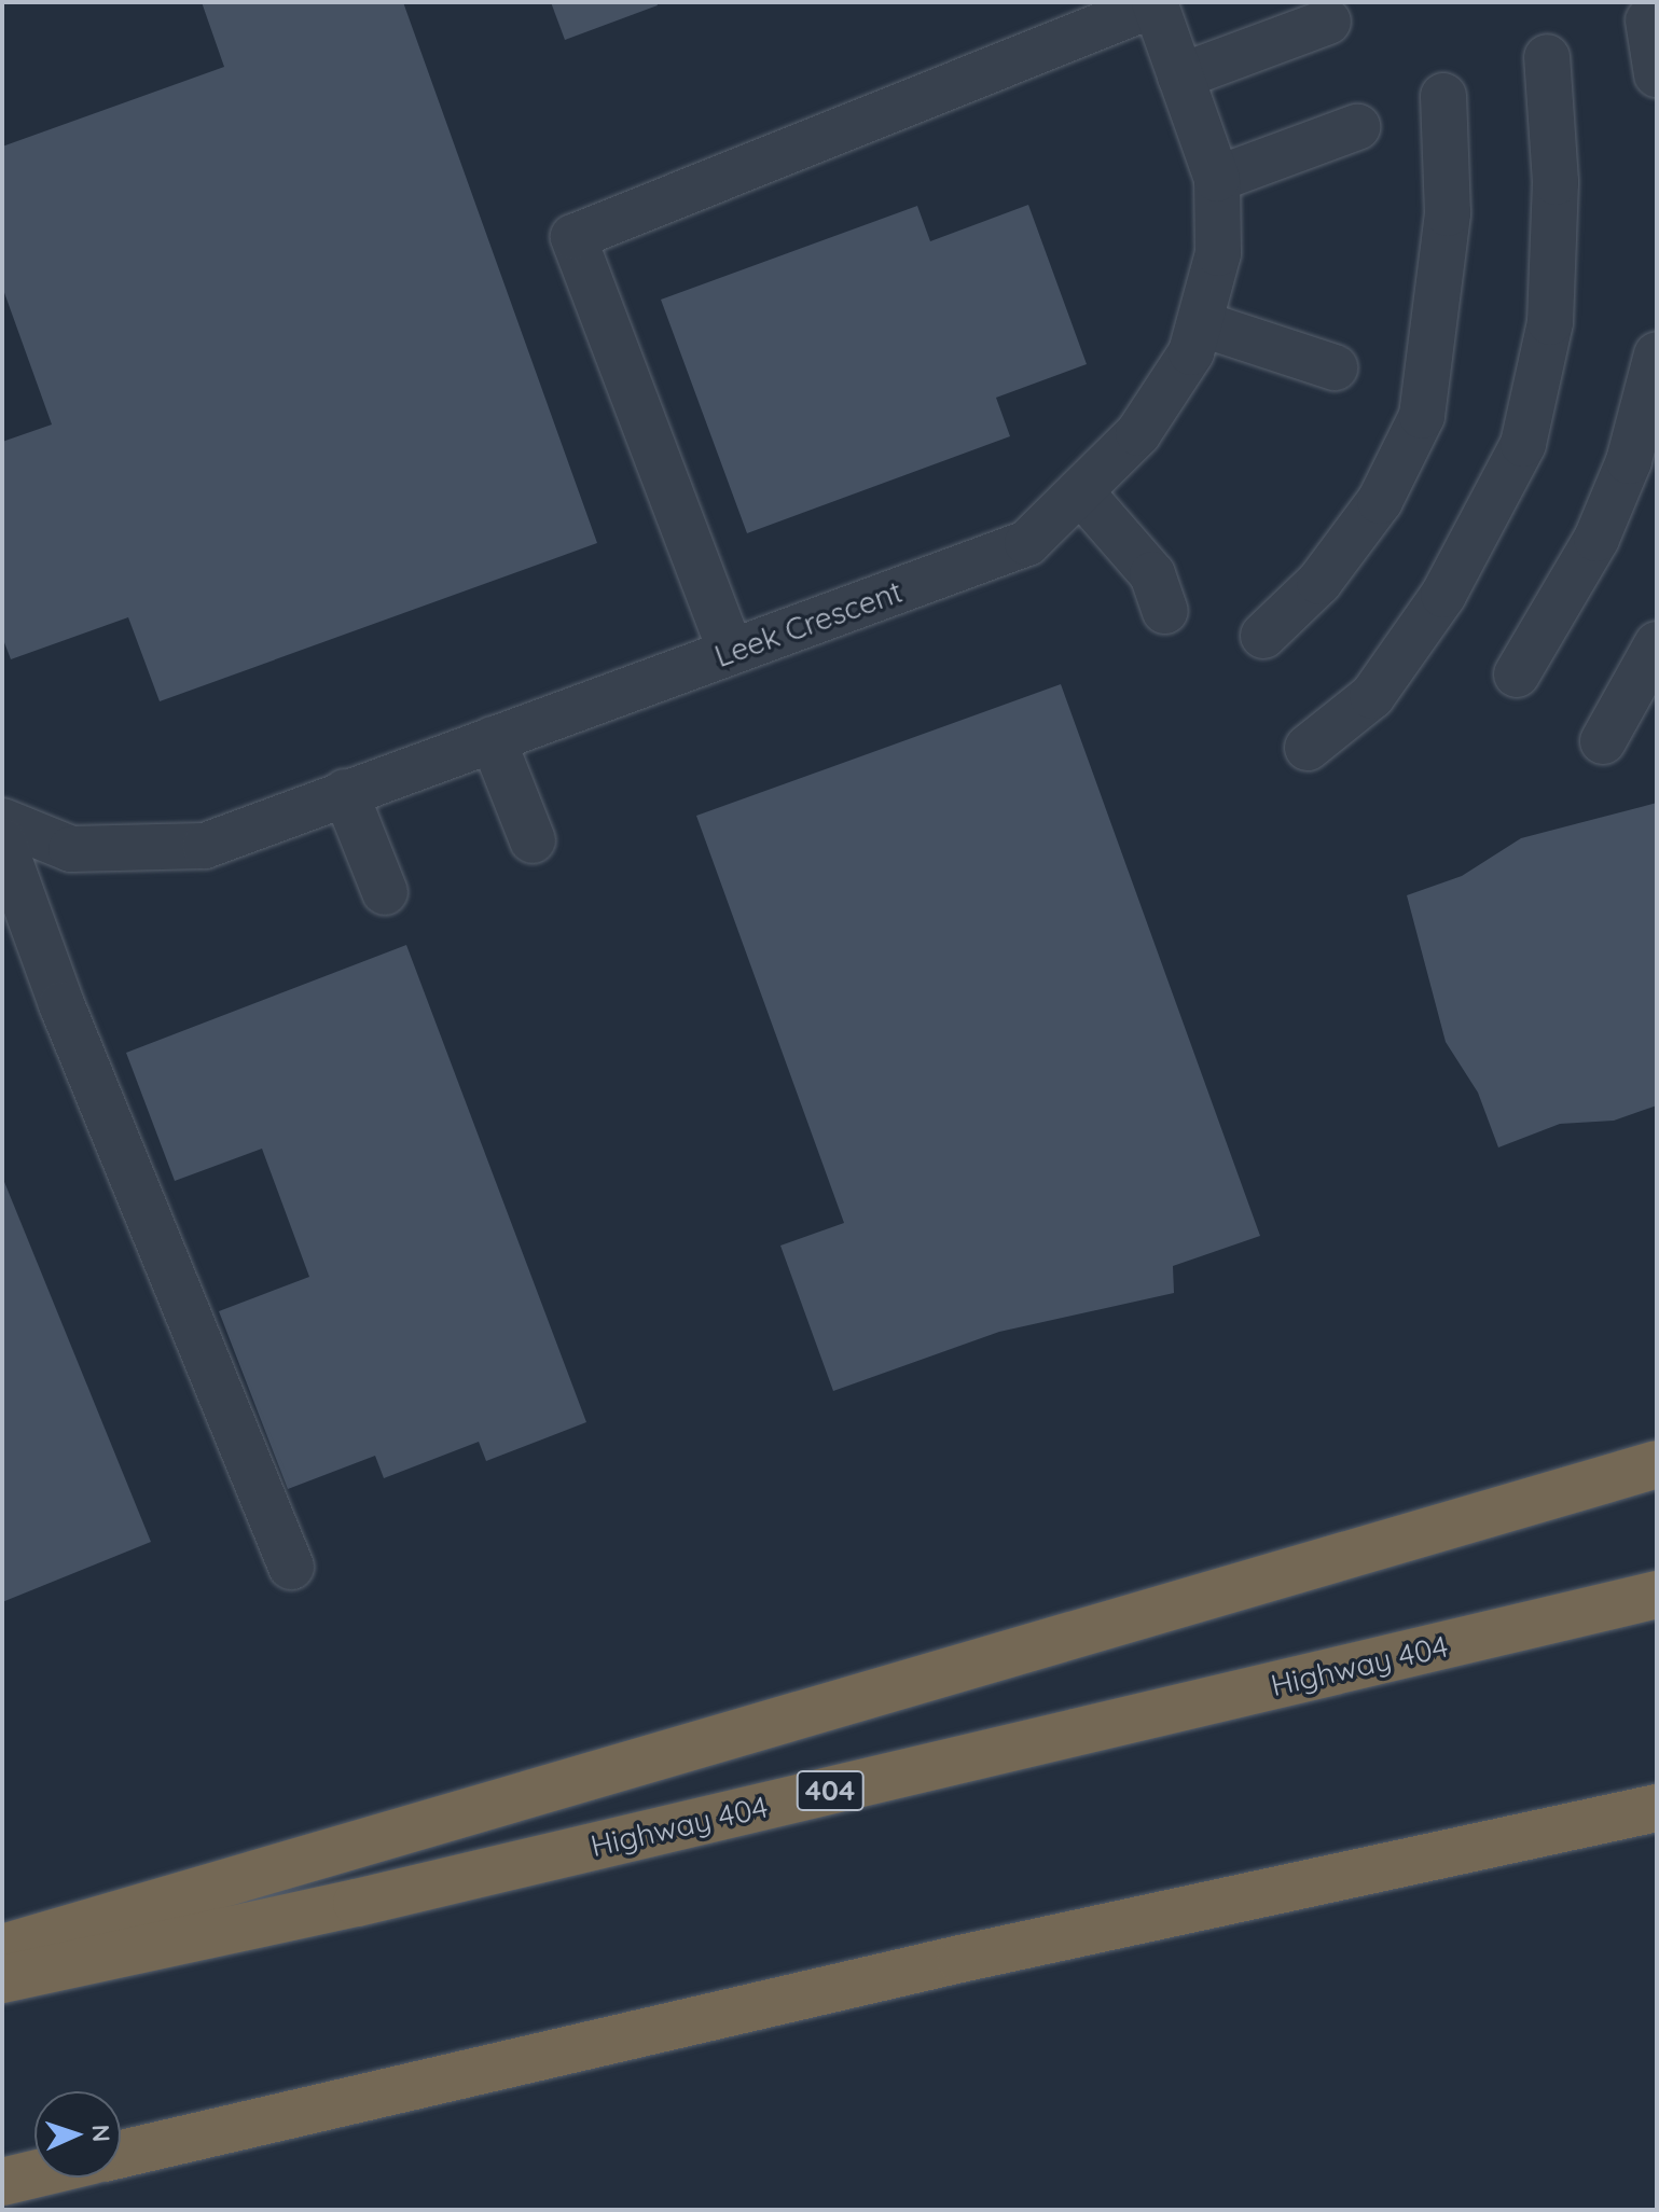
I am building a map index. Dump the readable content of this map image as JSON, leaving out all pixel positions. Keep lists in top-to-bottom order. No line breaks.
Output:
{"streets":{"highway":["Highway 404","404"],"street":["Leek Crescent"]},"north":"right"}
